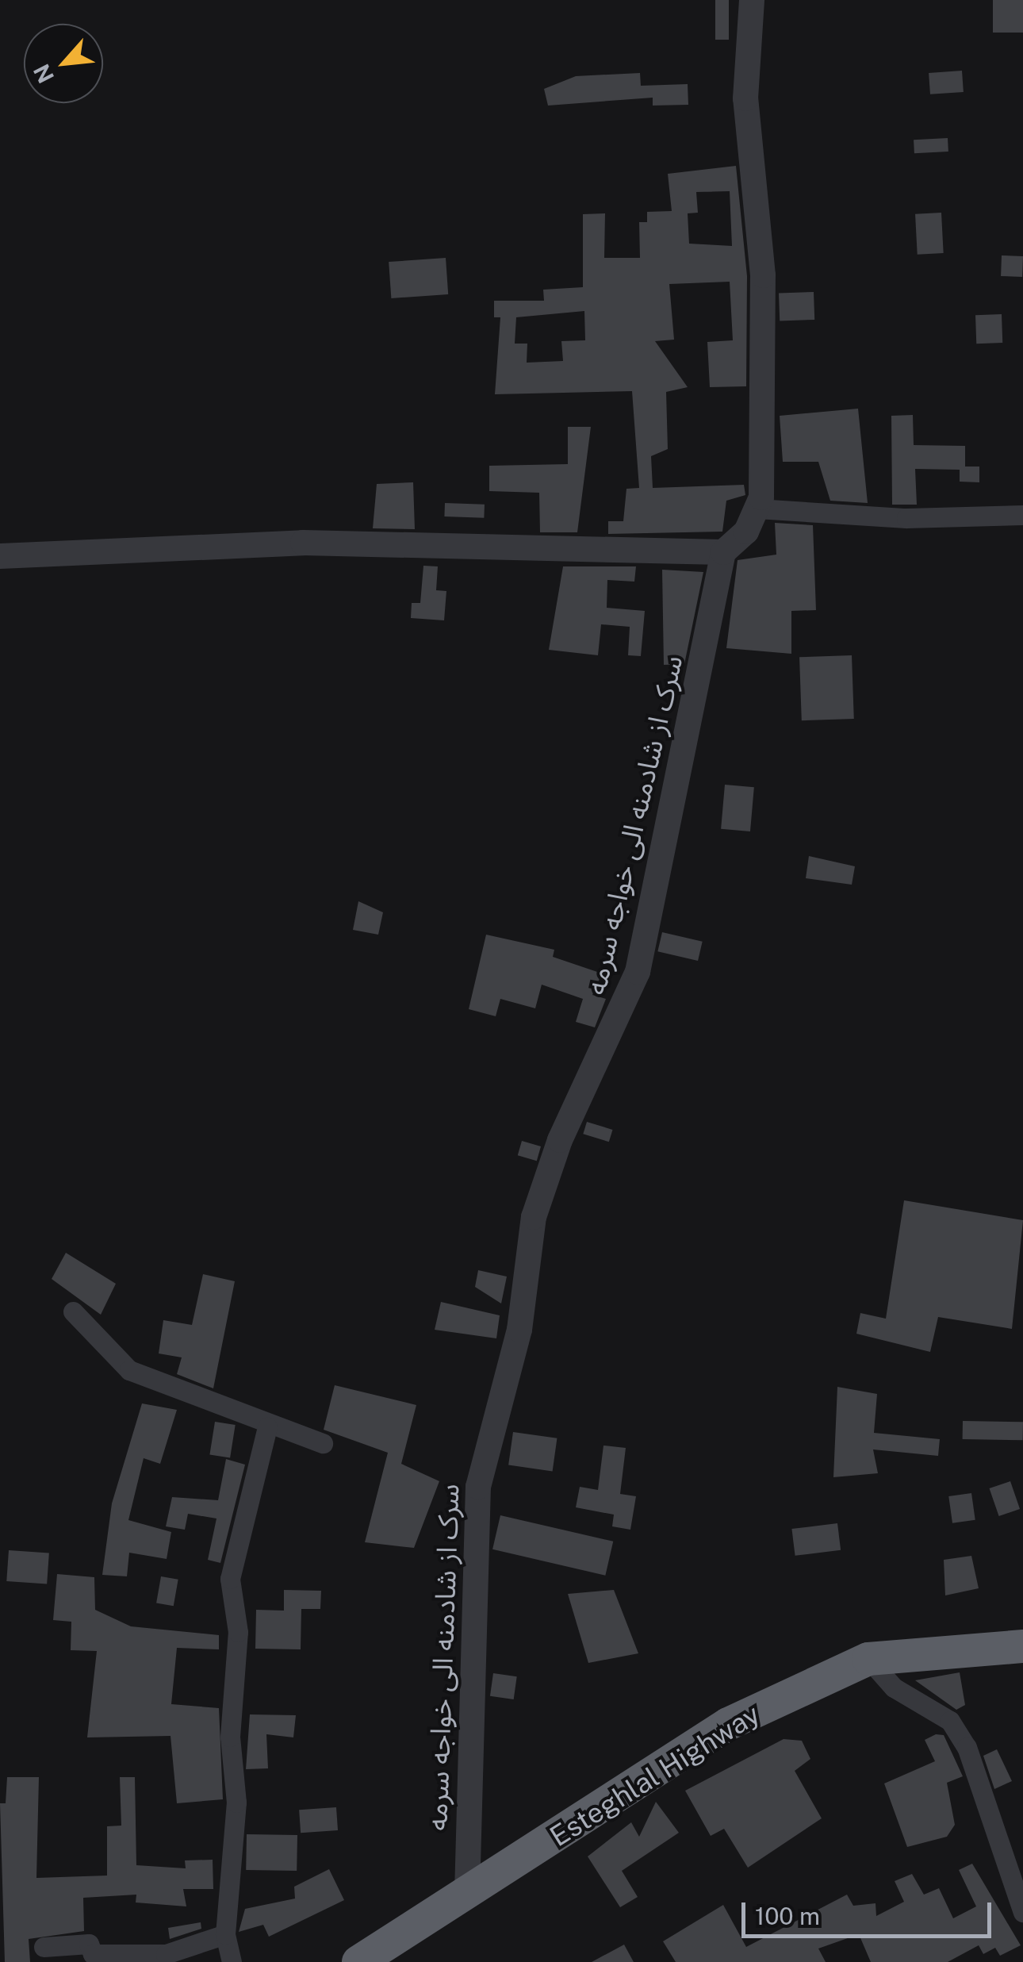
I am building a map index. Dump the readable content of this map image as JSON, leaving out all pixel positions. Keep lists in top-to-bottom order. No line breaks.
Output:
{"streets":{"highway":["Esteghlal Highway"],"street":["سرک از شادمنه الی خواجه سرمه"]},"crossings":[["سرک از شادمنه الی خواجه سرمه","Esteghlal Highway"]],"scale_bar":"100 m","north":"bottom left"}
